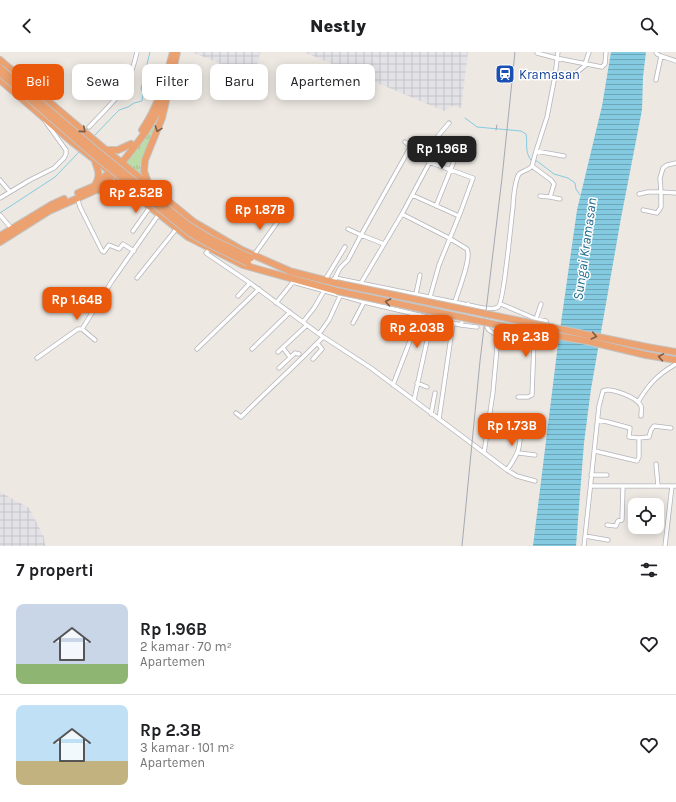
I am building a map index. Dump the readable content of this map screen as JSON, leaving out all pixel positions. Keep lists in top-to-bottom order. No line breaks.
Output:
{"water":["Sungai Kramasan"],"places":{"station":["Kramasan"]},"page":{"header":"Nestly","chip":["Beli","Sewa","Filter","Baru","Apartemen"],"price":["Rp 1.96B","Rp 2.52B","Rp 1.87B","Rp 1.64B","Rp 2.03B","Rp 2.3B","Rp 1.73B"],"heading":"7 properti","list":[{"name":"Rp 1.96B","note":"2 kamar · 70 m² · Apartemen"},{"name":"Rp 2.3B","note":"3 kamar · 101 m² · Apartemen"}]}}
